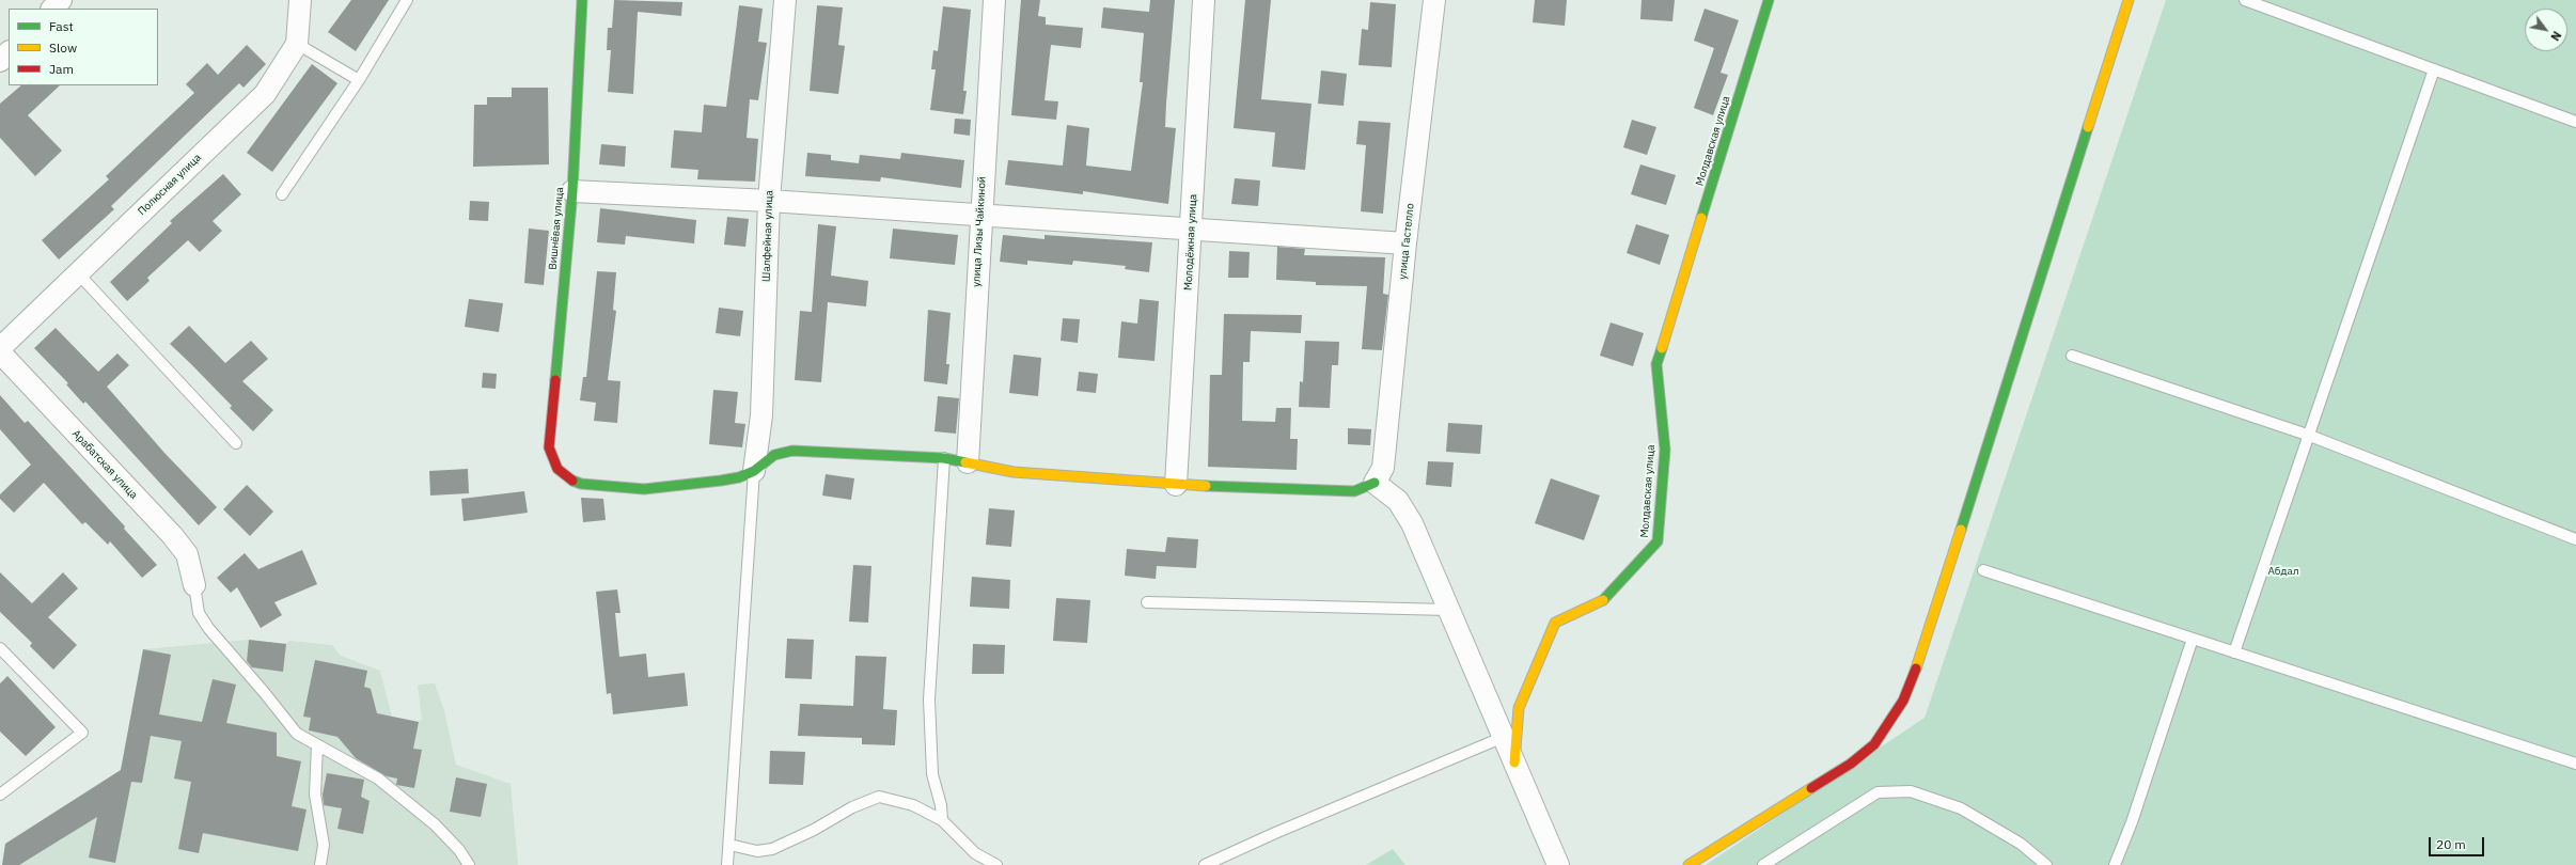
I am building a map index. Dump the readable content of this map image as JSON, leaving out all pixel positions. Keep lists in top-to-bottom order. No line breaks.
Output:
{"streets":{"street":["Молдавская улица","Полюсная улица","Вишнёвая улица","улица Лизы Чайкиной","Шалфейная улица","улица Гастелло","Молодёжная улица","Арабатская улица"]},"crossings":[["Вишнёвая улица","Шалфейная улица"]],"parks":["Абдал"],"legend":["Fast","Slow","Jam"],"scale_bar":"20 m","north":"bottom right"}
